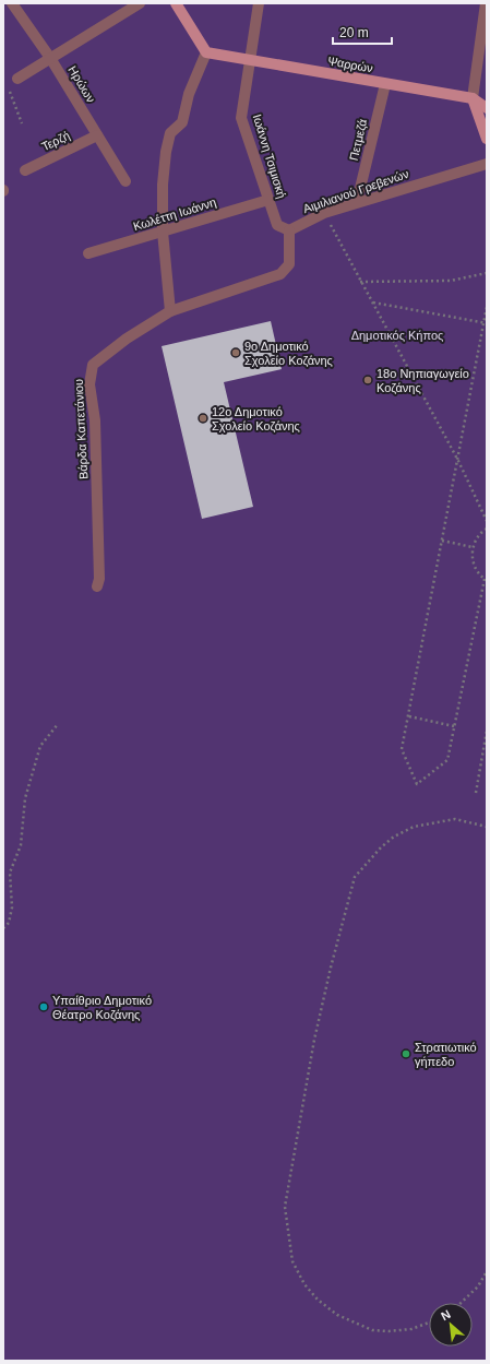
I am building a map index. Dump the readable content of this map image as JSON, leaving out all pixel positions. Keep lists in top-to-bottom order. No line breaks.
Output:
{"streets":{"street":["Ψαρρών","Ηρώων","Πετμεζά","Τερζή","Ιωάννη Τσιμισκή","Αιμιλιανού Γρεβενών","Κωλέττη Ιωάννη","Βάρδα Καπετάνιου"]},"crossings":[["Ψαρρών","Πετμεζά"],["Ψαρρών","Ιωάννη Τσιμισκή"],["Ηρώων","Τερζή"],["Πετμεζά","Αιμιλιανού Γρεβενών"],["Ιωάννη Τσιμισκή","Αιμιλιανού Γρεβενών"],["Ιωάννη Τσιμισκή","Κωλέττη Ιωάννη"]],"parks":["Δημοτικός Κήπος"],"places":["9ο Δημοτικό Σχολείο Κοζάνης","18ο Νηπιαγωγείο Κοζάνης","12ο Δημοτικό Σχολείο Κοζάνης","Υπαίθριο Δημοτικό Θέατρο Κοζάνης","Στρατιωτικό γήπεδο"],"scale_bar":"20 m","north":"top left"}
